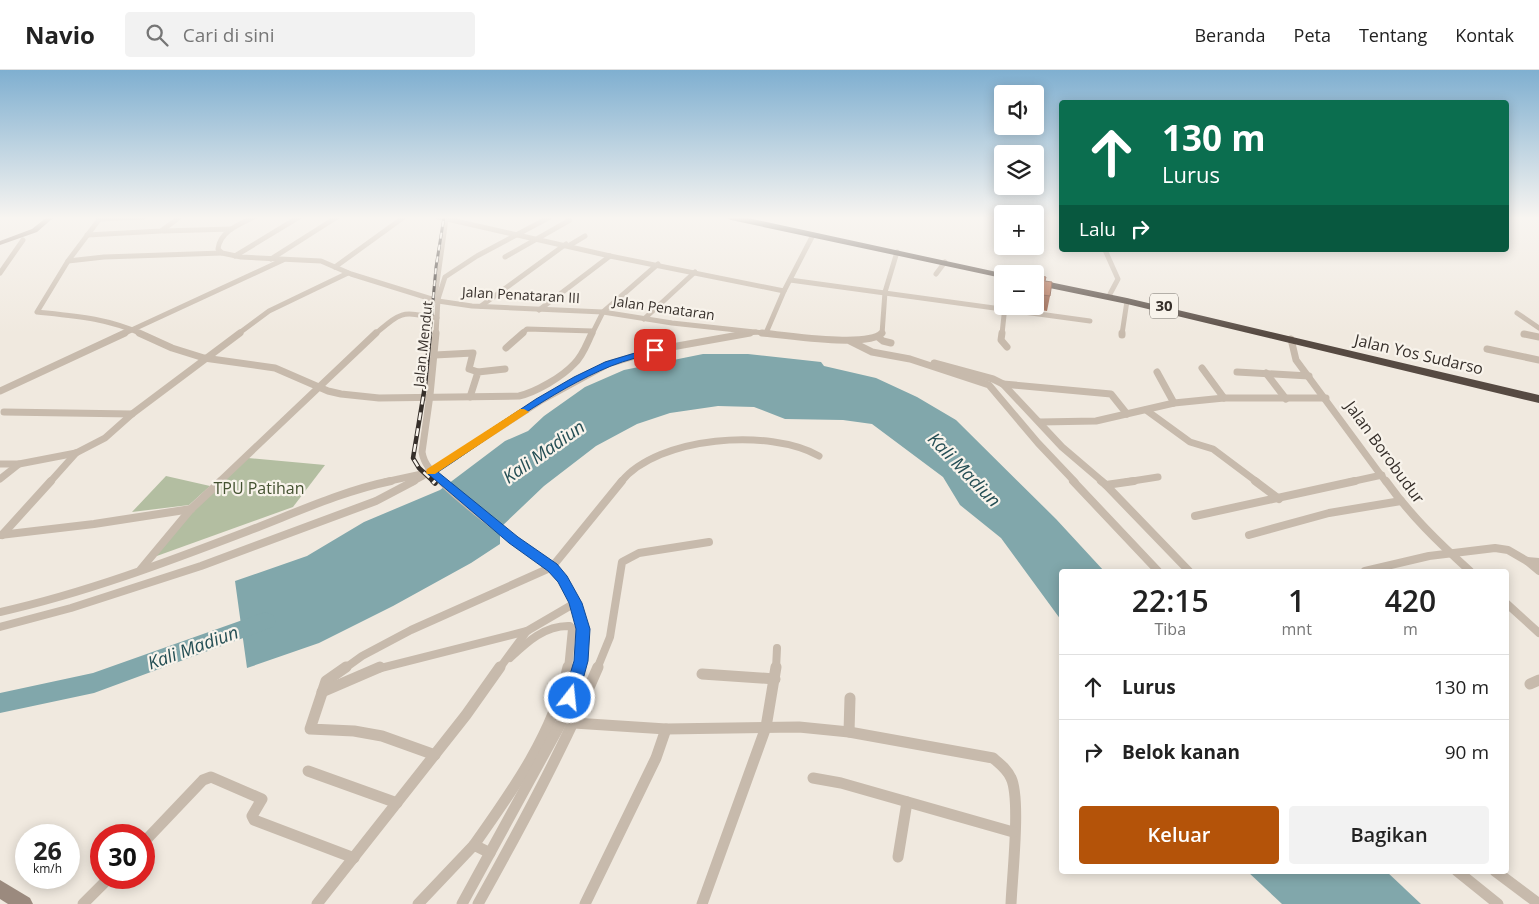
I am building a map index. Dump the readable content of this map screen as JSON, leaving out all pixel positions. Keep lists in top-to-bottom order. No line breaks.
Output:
{"streets":{"highway":["30","Jalan Yos Sudarso"],"street":["Jalan Penataran III","Jalan Penataran","Jalan Mendut","Jalan Borobudur"]},"crossings":[["Jalan Penataran III","Jalan Penataran"],["Jalan Penataran III","Jalan Mendut"],["Jalan Penataran","Jalan Mendut"],["Jalan Yos Sudarso","Jalan Borobudur"]],"water":["Kali Madiun"],"parks":["TPU Patihan"],"page":{"header":"Navio","search":"Cari di sini","nav":["Beranda","Peta","Tentang","Kontak"],"map_buttons":["+","−"],"turn":["130 m","Lurus"],"then":"Lalu","eta":["22:15","Tiba","1","mnt","420","m"],"list":[{"name":"Lurus","value":"130 m"},{"name":"Belok kanan","value":"90 m"}],"buttons":["Keluar","Bagikan"],"speed":"26 km/h","limit":"30"}}
